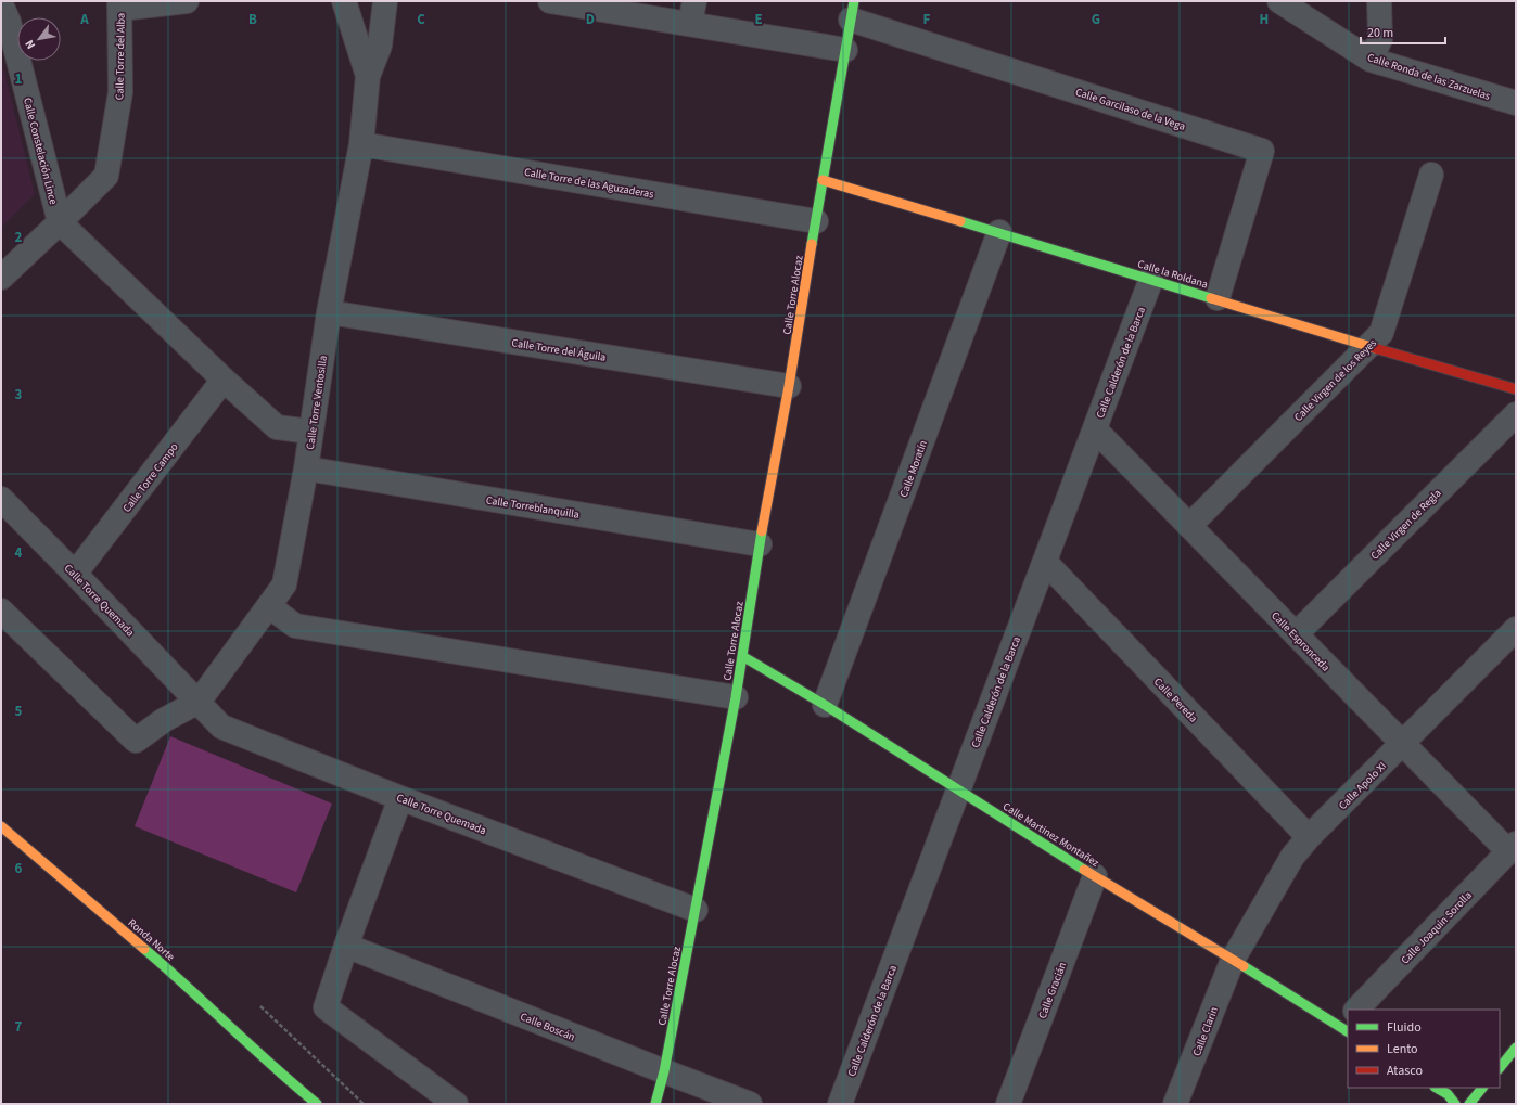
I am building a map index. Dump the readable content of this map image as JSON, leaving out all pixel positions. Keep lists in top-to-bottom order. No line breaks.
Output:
{"streets":{"street":["Calle Torre del Alba","Calle Ronda de las Zarzuelas","Calle Garcilaso de la Vega","Calle Constelación Lince","Calle Torre de las Aguzaderas","Calle la Roldana","Calle Torre Alocaz","Calle Torre del Águila","Calle Calderón de la Barca","Calle Virgen de los Reyes","Calle Torre Ventosilla","Calle Moratín","Calle Torre Campo","Calle Torreblanquilla","Calle Virgen de Regla","Calle Torre Quemada","Calle Espronceda","Calle Pereda","Calle Apolo XI","Calle Martinez Montañez","Calle Joaquin Sorolla","Ronda Norte","Calle Gracián","Calle Boscán","Calle Clarin"]},"crossings":[["Calle Torre del Alba","Calle Constelación Lince"],["Calle Garcilaso de la Vega","Calle la Roldana"],["Calle Garcilaso de la Vega","Calle Torre Alocaz"],["Calle Torre de las Aguzaderas","Calle Torre Alocaz"],["Calle Torre de las Aguzaderas","Calle Torre Ventosilla"],["Calle la Roldana","Calle Torre Alocaz"],["Calle la Roldana","Calle Calderón de la Barca"],["Calle la Roldana","Calle Virgen de los Reyes"],["Calle la Roldana","Calle Moratín"],["Calle Torre Alocaz","Calle Torre del Águila"],["Calle Torre Alocaz","Calle Torreblanquilla"],["Calle Torre Alocaz","Calle Torre Quemada"],["Calle Torre Alocaz","Calle Martinez Montañez"],["Calle Torre Alocaz","Calle Boscán"],["Calle Torre del Águila","Calle Torre Ventosilla"],["Calle Calderón de la Barca","Calle Espronceda"],["Calle Calderón de la Barca","Calle Pereda"],["Calle Calderón de la Barca","Calle Martinez Montañez"],["Calle Virgen de los Reyes","Calle Espronceda"],["Calle Torre Ventosilla","Calle Torreblanquilla"],["Calle Torre Ventosilla","Calle Torre Quemada"],["Calle Moratín","Calle Martinez Montañez"],["Calle Torre Campo","Calle Torre Quemada"],["Calle Virgen de Regla","Calle Espronceda"],["Calle Espronceda","Calle Apolo XI"],["Calle Espronceda","Calle Joaquin Sorolla"],["Calle Pereda","Calle Apolo XI"],["Calle Apolo XI","Calle Martinez Montañez"],["Calle Apolo XI","Calle Clarin"],["Calle Martinez Montañez","Calle Gracián"],["Calle Martinez Montañez","Calle Clarin"]],"legend":["Fluido","Lento","Atasco"],"scale_bar":"20 m","north":"bottom left","grid":{"columns":["A","B","C","D","E","F","G","H"],"rows":["1","2","3","4","5","6","7"]}}
